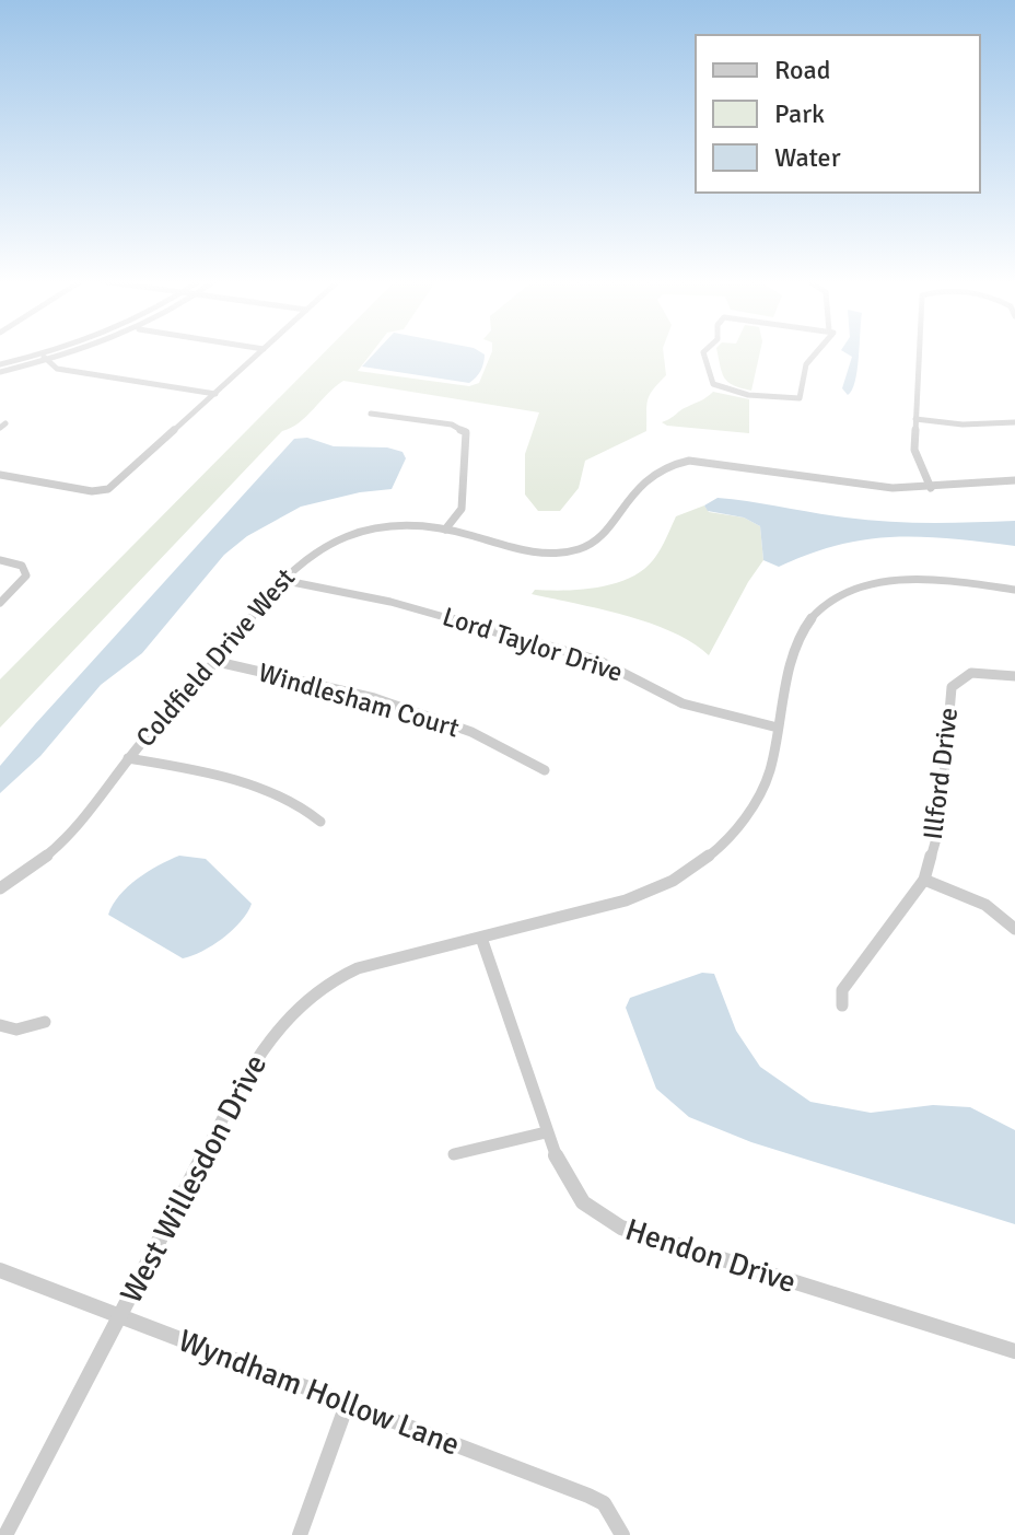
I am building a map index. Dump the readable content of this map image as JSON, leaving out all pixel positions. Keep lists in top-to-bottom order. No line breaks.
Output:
{"streets":{"street":["Lord Taylor Drive","Coldfield Drive West","Windlesham Court","Illford Drive","West Willesdon Drive","Hendon Drive","Wyndham Hollow Lane"]},"crossings":[["Lord Taylor Drive","Coldfield Drive West"],["Lord Taylor Drive","West Willesdon Drive"],["Coldfield Drive West","Windlesham Court"],["West Willesdon Drive","Hendon Drive"],["West Willesdon Drive","Wyndham Hollow Lane"]],"legend":["Road","Park","Water"]}
